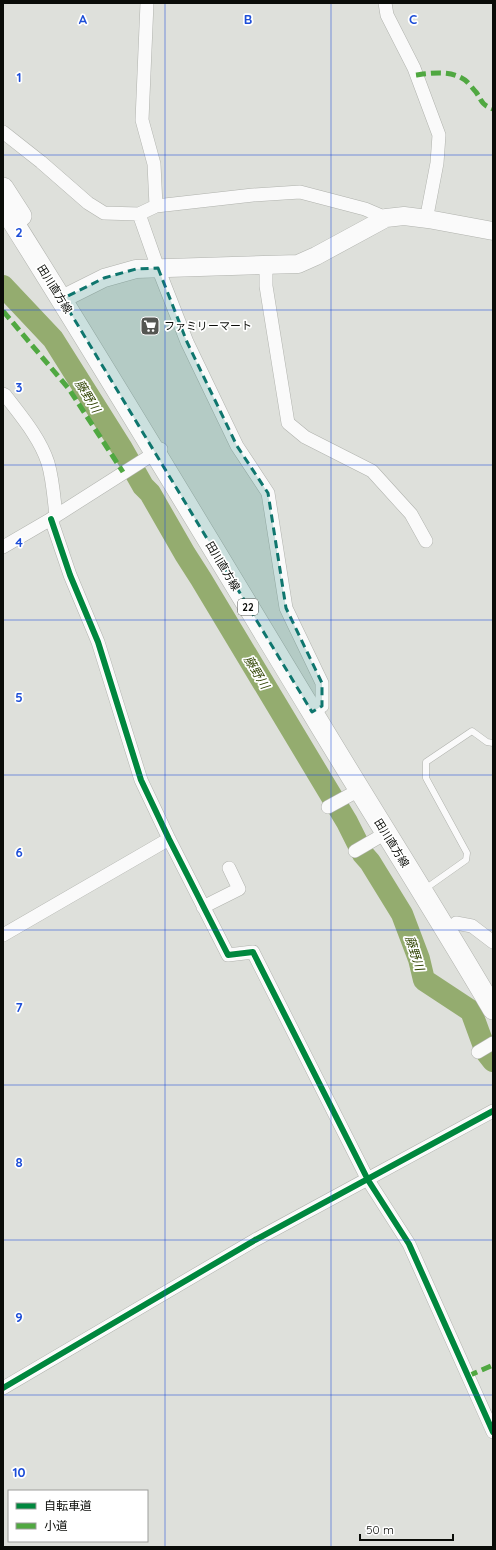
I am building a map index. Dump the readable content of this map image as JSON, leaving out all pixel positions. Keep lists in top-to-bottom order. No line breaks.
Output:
{"streets":{"main road":["田川直方線","22"]},"water":["藤野川"],"places":{"supermarket":["ファミリーマート"]},"legend":["自転車道","小道"],"scale_bar":"50 m","grid":{"columns":["A","B","C"],"rows":["1","2","3","4","5","6","7","8","9","10"]}}
